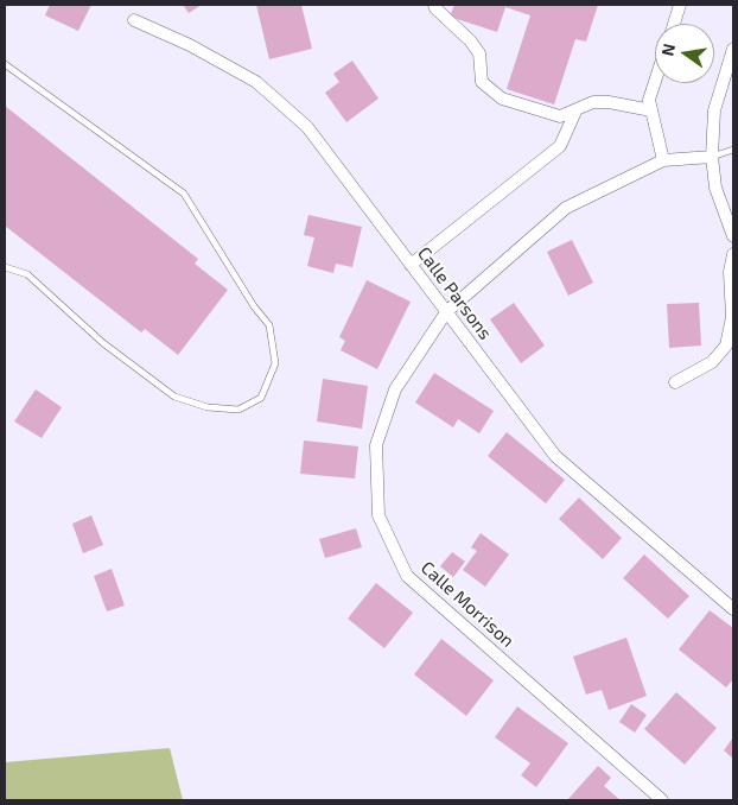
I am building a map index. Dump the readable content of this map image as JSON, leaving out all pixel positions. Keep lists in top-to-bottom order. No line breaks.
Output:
{"streets":{"street":["Calle Parsons","Calle Morrison"]},"crossings":[["Calle Parsons","Calle Morrison"]],"north":"left"}
